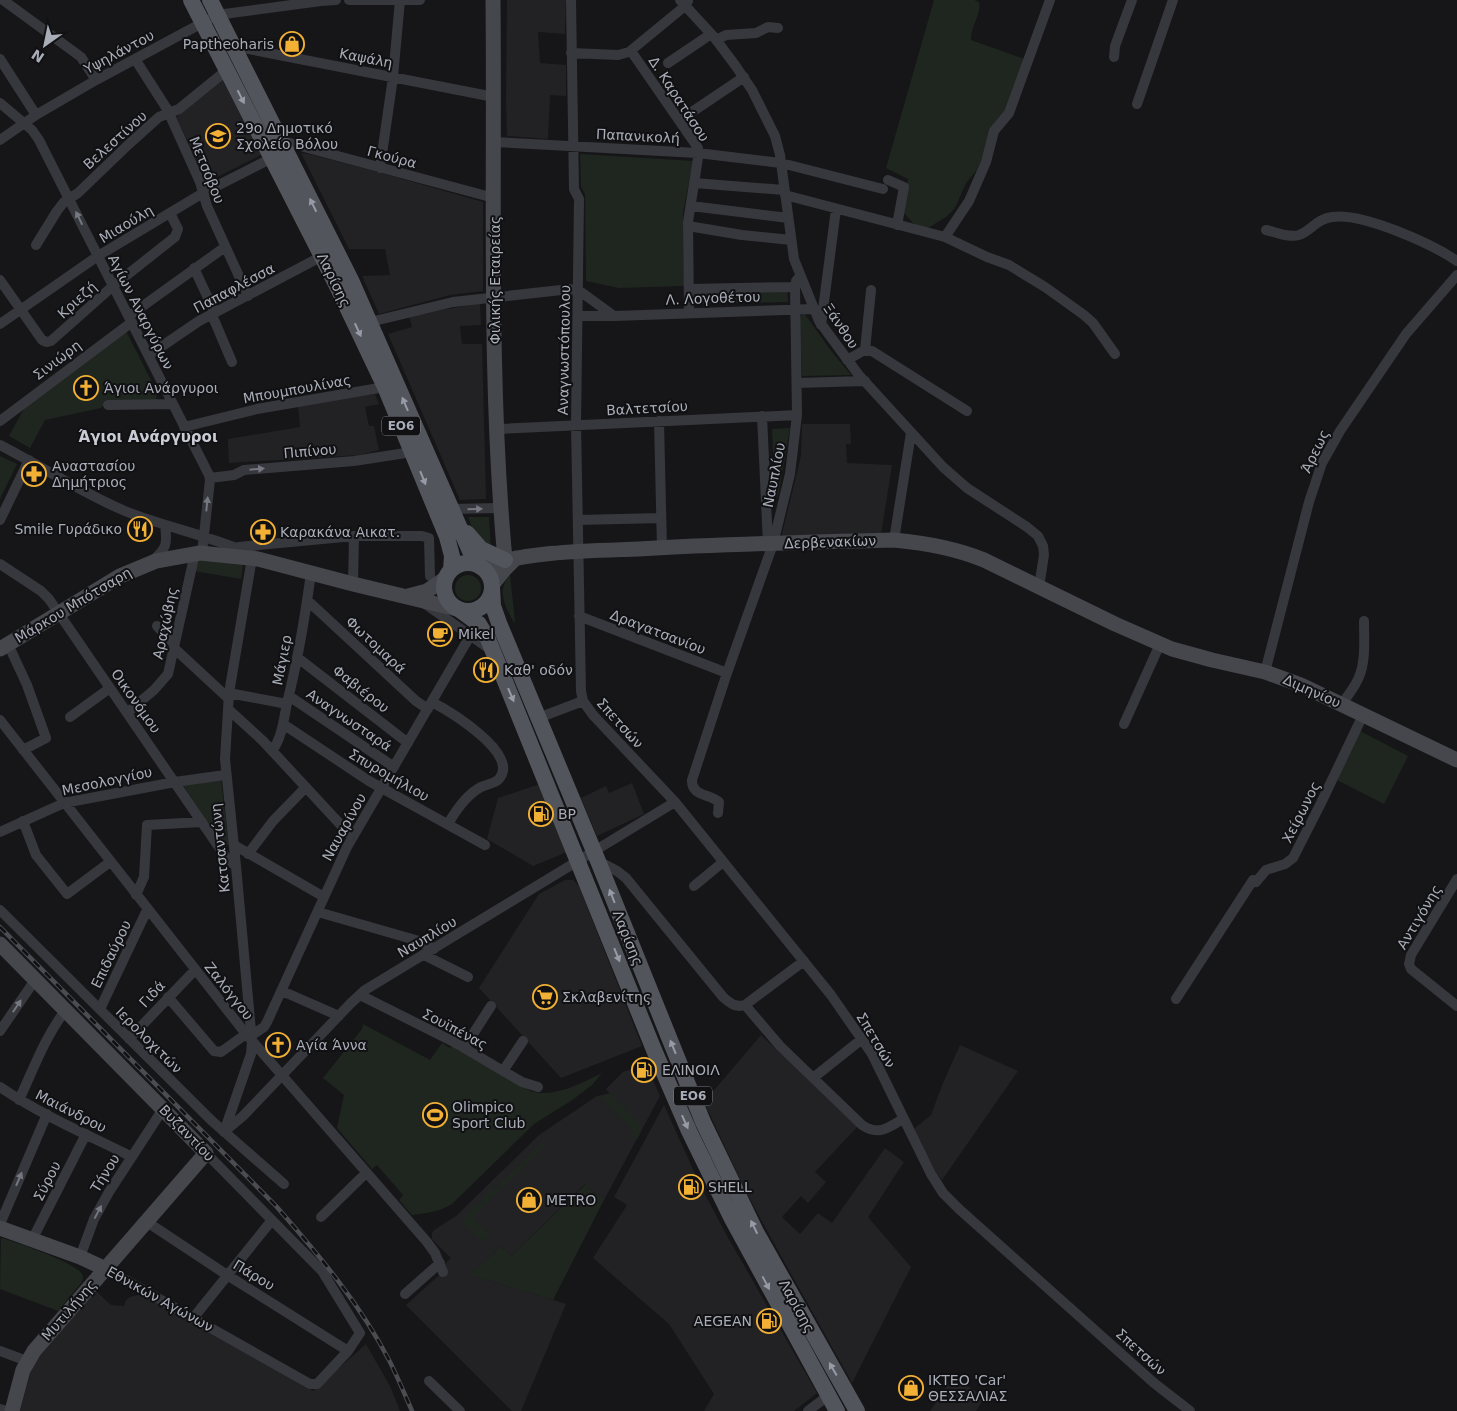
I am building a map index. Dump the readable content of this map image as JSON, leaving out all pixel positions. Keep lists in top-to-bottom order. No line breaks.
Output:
{"streets":{"main road":["Λαρίσης","ΕΟ6"],"street":["Υψηλάντου","Καψάλη","Δ. Καρατάσου","Παπανικολή","Βελεστίνου","Γκούρα","Μετσόβου","Μιαούλη","Φιλικής Εταιρείας","Παπαφλέσσα","Λ. Λογοθέτου","Κριεζή","Αγίων Αναργύρων","Ξάνθου","Αναγνωστόπουλου","Σινιώρη","Μπουμπουλίνας","Βαλτετσίου","Πιπίνου","Άρεως","Ναυπλίου","Δερβενακίων","Μάρκου Μπότσαρη","Αραχώβης","Δραγατσανίου","Φωτομαρά","Μάγιερ","Φαβιέρου","Διμηνίου","Οικονόμου","Αναγνωσταρά","Σπετσών","Σπυρομήλιου","Μεσολογγίου","Χείρωνος","Ναυαρίνου","Κατσαντώνη","Αντιγόνης","Επιδαύρου","Ζαλόγγου","Γιδά","Σουϊπένας","Ιερολοχιτών","Μαιάνδρου","Βυζαντίου","Τήνου","Σύρου","Πάρου","Εθνικών Αγώνων","Μυτιλήνης"]},"crossings":[["Υψηλάντου","Μετσόβου"],["Υψηλάντου","Λαρίσης"],["Υψηλάντου","Αγίων Αναργύρων"],["Καψάλη","Λαρίσης"],["Καψάλη","Φιλικής Εταιρείας"],["Δ. Καρατάσου","Παπανικολή"],["Δ. Καρατάσου","Λ. Λογοθέτου"],["Παπανικολή","Φιλικής Εταιρείας"],["Παπανικολή","Ξάνθου"],["Παπανικολή","Αναγνωστόπουλου"],["Βελεστίνου","Μετσόβου"],["Βελεστίνου","Λαρίσης"],["Βελεστίνου","Αγίων Αναργύρων"],["Γκούρα","Λαρίσης"],["Γκούρα","Φιλικής Εταιρείας"],["Μετσόβου","Μιαούλη"],["Μετσόβου","Παπαφλέσσα"],["Μετσόβου","Σινιώρη"],["Μιαούλη","Λαρίσης"],["Μιαούλη","Κριεζή"],["Μιαούλη","Αγίων Αναργύρων"],["Λαρίσης","Παπαφλέσσα"],["Λαρίσης","Μπουμπουλίνας"],["Λαρίσης","ΕΟ6"],["Λαρίσης","Πιπίνου"],["Λαρίσης","Ναυπλίου"],["Λαρίσης","Δερβενακίων"],["Λαρίσης","Μάρκου Μπότσαρη"],["Λαρίσης","Σπετσών"],["Φιλικής Εταιρείας","Βαλτετσίου"],["Φιλικής Εταιρείας","Δερβενακίων"],["Παπαφλέσσα","Αγίων Αναργύρων"],["Λ. Λογοθέτου","Ξάνθου"],["Λ. Λογοθέτου","Αναγνωστόπουλου"],["Λ. Λογοθέτου","Ναυπλίου"],["Κριεζή","Αγίων Αναργύρων"],["Αγίων Αναργύρων","Σινιώρη"],["Αγίων Αναργύρων","Μπουμπουλίνας"],["Αγίων Αναργύρων","Πιπίνου"],["Ξάνθου","Ναυπλίου"],["Ξάνθου","Δερβενακίων"],["Αναγνωστόπουλου","Βαλτετσίου"],["Αναγνωστόπουλου","Δερβενακίων"],["Αναγνωστόπουλου","Δραγατσανίου"],["Αναγνωστόπουλου","Σπετσών"],["Βαλτετσίου","Ναυπλίου"],["ΕΟ6","Δερβενακίων"],["ΕΟ6","Μάρκου Μπότσαρη"],["Άρεως","Διμηνίου"],["Ναυπλίου","Δερβενακίων"],["Ναυπλίου","Δραγατσανίου"],["Ναυπλίου","Σπετσών"],["Ναυπλίου","Κατσαντώνη"],["Ναυπλίου","Ζαλόγγου"],["Ναυπλίου","Σουϊπένας"],["Ναυπλίου","Ιερολοχιτών"],["Δερβενακίων","Μάρκου Μπότσαρη"],["Δερβενακίων","Διμηνίου"],["Μάρκου Μπότσαρη","Αραχώβης"],["Μάρκου Μπότσαρη","Μάγιερ"],["Μάρκου Μπότσαρη","Οικονόμου"],["Μάρκου Μπότσαρη","Κατσαντώνη"],["Αραχώβης","Οικονόμου"],["Φωτομαρά","Μάγιερ"],["Φωτομαρά","Σπυρομήλιου"],["Φωτομαρά","Ναυαρίνου"],["Μάγιερ","Φαβιέρου"],["Μάγιερ","Αναγνωσταρά"],["Μάγιερ","Σπυρομήλιου"],["Φαβιέρου","Ναυαρίνου"],["Διμηνίου","Χείρωνος"],["Οικονόμου","Μεσολογγίου"],["Οικονόμου","Κατσαντώνη"],["Αναγνωσταρά","Ναυαρίνου"],["Αναγνωσταρά","Κατσαντώνη"],["Σπυρομήλιου","Ναυαρίνου"],["Μεσολογγίου","Κατσαντώνη"],["Μεσολογγίου","Ζαλόγγου"],["Ναυαρίνου","Κατσαντώνη"],["Ναυαρίνου","Ζαλόγγου"],["Ναυαρίνου","Γιδά"],["Κατσαντώνη","Ζαλόγγου"],["Κατσαντώνη","Ιερολοχιτών"],["Επιδαύρου","Ζαλόγγου"],["Επιδαύρου","Ιερολοχιτών"],["Ζαλόγγου","Γιδά"],["Γιδά","Ιερολοχιτών"],["Μαιάνδρου","Τήνου"],["Μαιάνδρου","Σύρου"],["Βυζαντίου","Τήνου"],["Βυζαντίου","Πάρου"],["Βυζαντίου","Εθνικών Αγώνων"],["Βυζαντίου","Μυτιλήνης"],["Τήνου","Εθνικών Αγώνων"],["Σύρου","Εθνικών Αγώνων"],["Πάρου","Εθνικών Αγώνων"],["Πάρου","Μυτιλήνης"],["Εθνικών Αγώνων","Μυτιλήνης"]],"districts":["Άγιοι Ανάργυροι"],"places":{"shop":["Paptheoharis","METRO","ΙΚΤΕΟ 'Car' ΘΕΣΣΑΛΙΑΣ"],"school or university":["29ο Δημοτικό Σχολείο Βόλου"],"church":["Άγιοι Ανάργυροι","Αγία Άννα"],"pharmacy":["Αναστασίου Δημήτριος","Καρακάνα Αικατ."],"restaurant":["Smile Γυράδικο","Καθ' οδόν"],"cafe":["Mikel"],"fuel station":["BP","ΕΛΙΝΟΙΛ","SHELL","AEGEAN"],"supermarket":["Σκλαβενίτης"],"sports":["Olimpico Sport Club"]},"north":"bottom left"}
